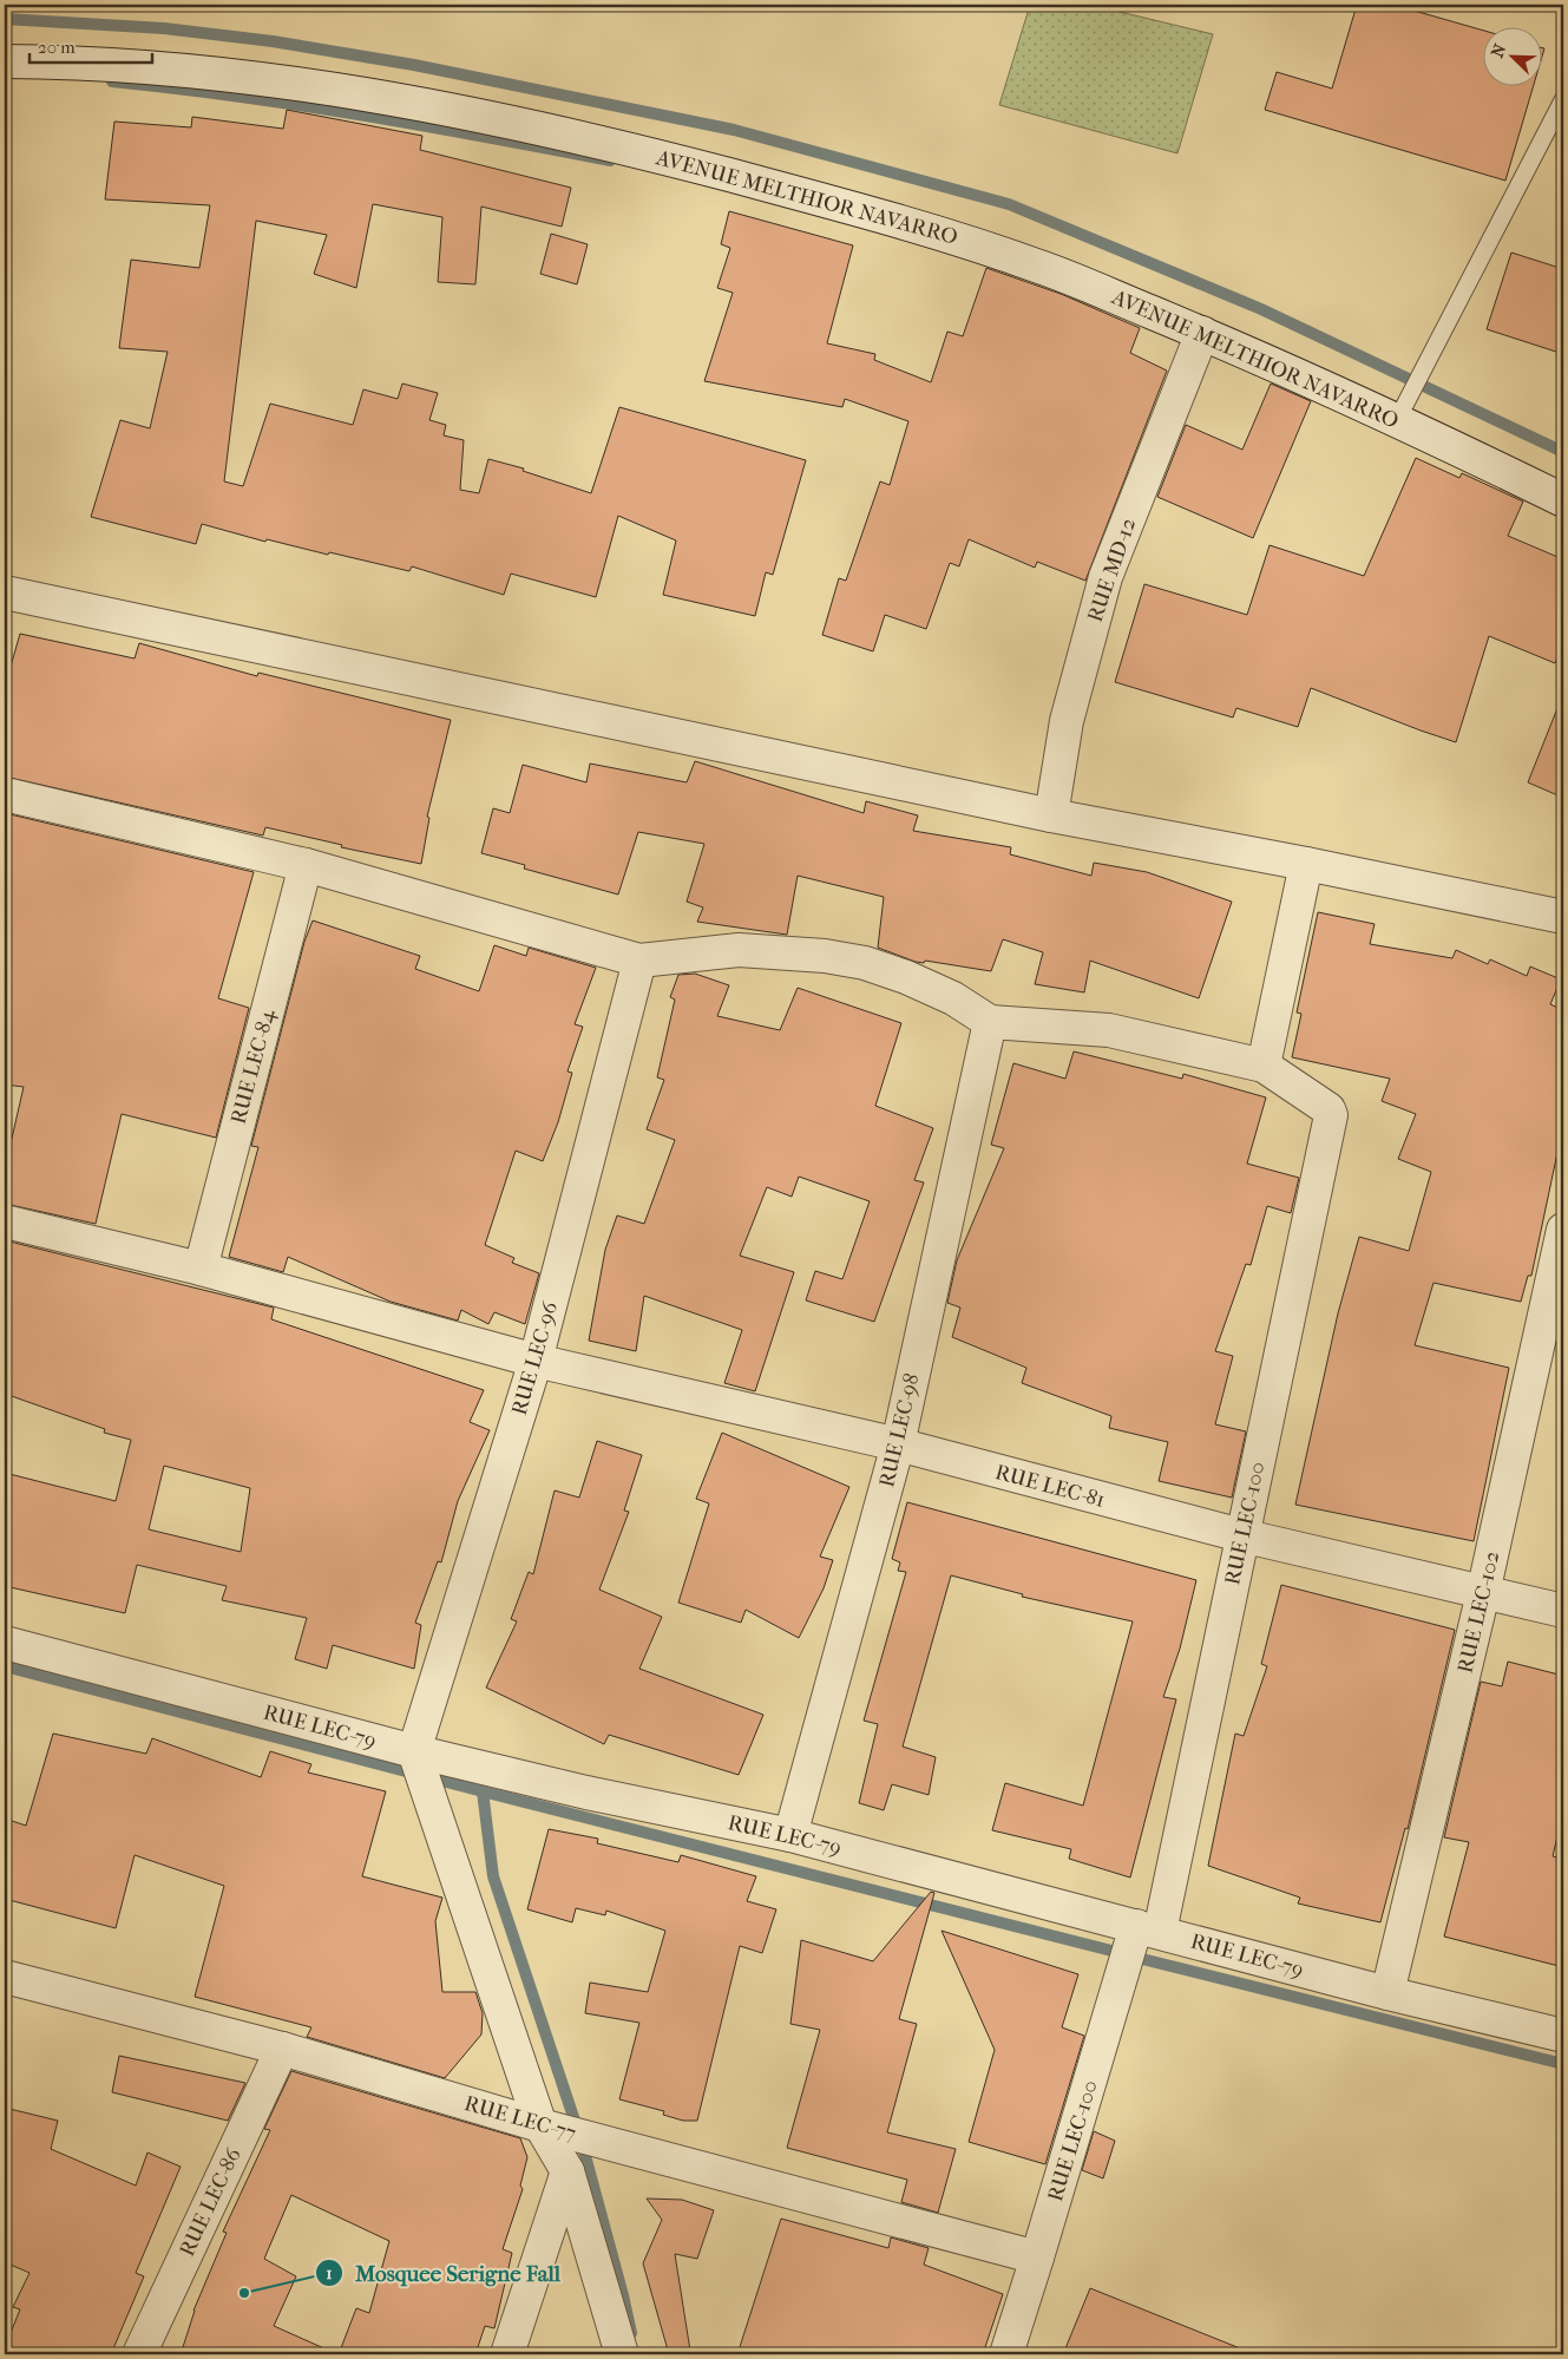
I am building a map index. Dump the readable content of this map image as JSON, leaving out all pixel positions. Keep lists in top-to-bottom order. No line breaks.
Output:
{"streets":{"street":["AVENUE MELTHIOR NAVARRO","RUE MD-12","RUE LEC-84","RUE LEC-96","RUE LEC-98","RUE LEC-81","RUE LEC-100","RUE LEC-102","RUE LEC-79","RUE LEC-77","RUE LEC-86"]},"crossings":[["AVENUE MELTHIOR NAVARRO","RUE MD-12"],["RUE LEC-84","RUE LEC-81"],["RUE LEC-96","RUE LEC-81"],["RUE LEC-96","RUE LEC-79"],["RUE LEC-98","RUE LEC-81"],["RUE LEC-98","RUE LEC-79"],["RUE LEC-81","RUE LEC-100"],["RUE LEC-81","RUE LEC-102"],["RUE LEC-100","RUE LEC-79"],["RUE LEC-100","RUE LEC-77"],["RUE LEC-102","RUE LEC-79"],["RUE LEC-77","RUE LEC-86"]],"places":["Mosquee Serigne Fall"],"scale_bar":"20 m","north":"top left"}
